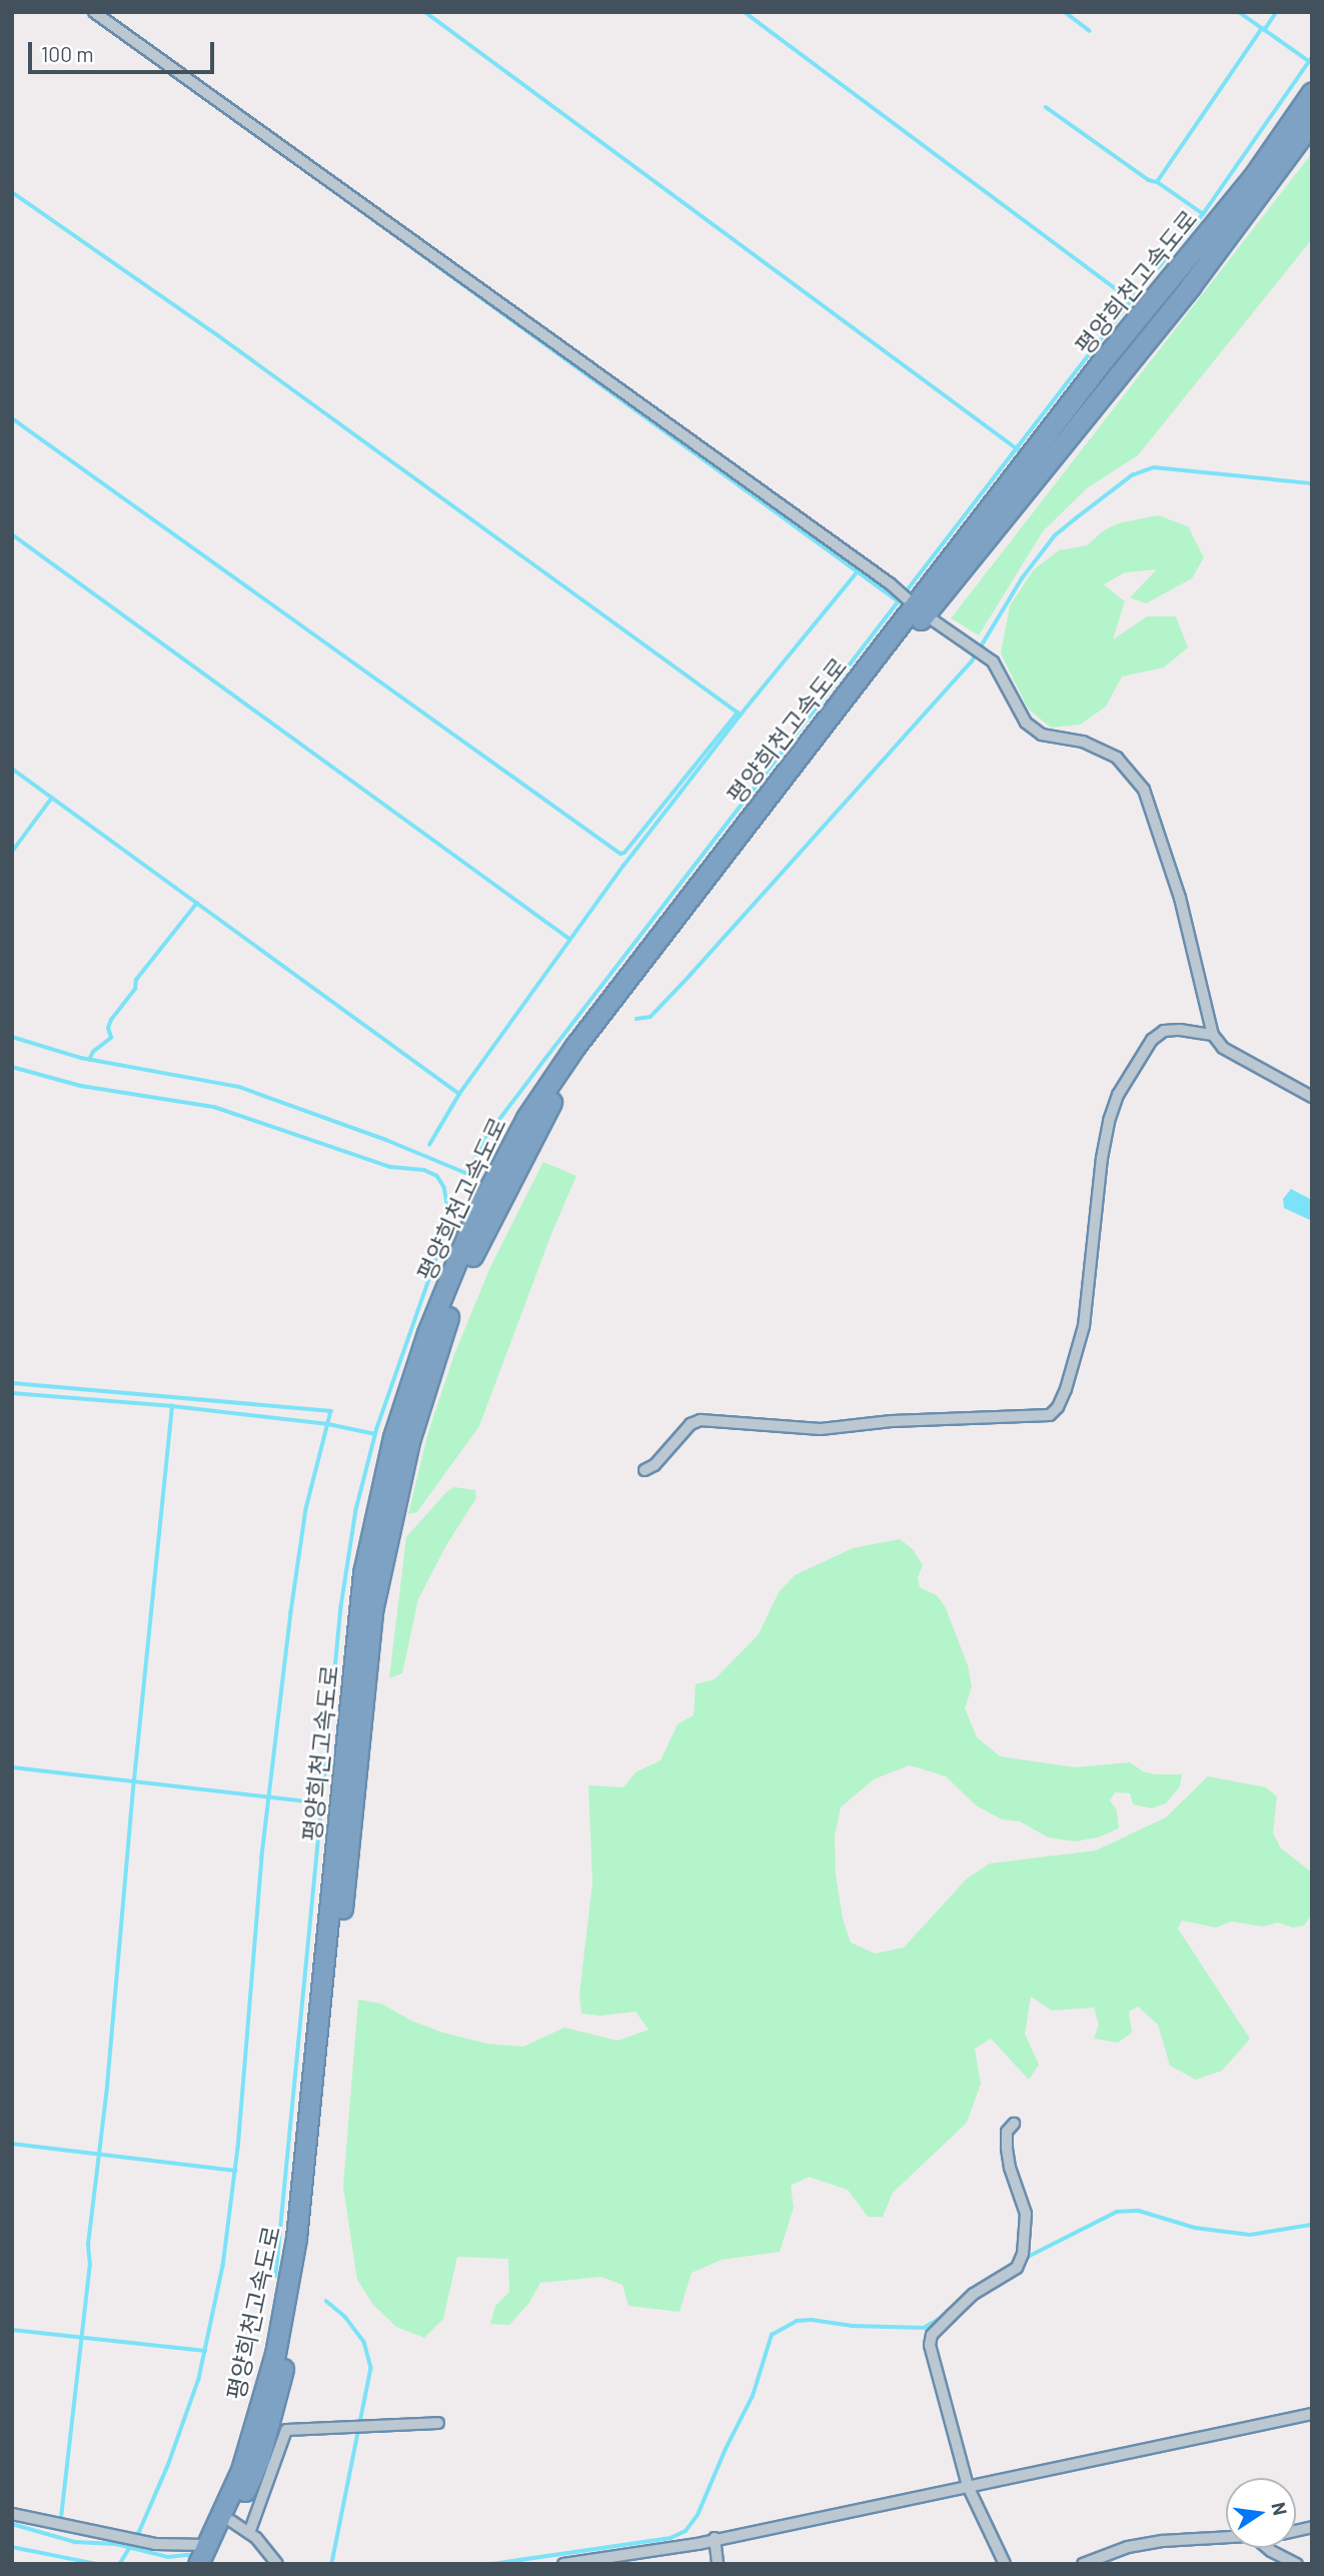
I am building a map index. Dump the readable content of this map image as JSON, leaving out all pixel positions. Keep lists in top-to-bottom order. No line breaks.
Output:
{"streets":{"highway":["평양희천고속도로"]},"scale_bar":"100 m","north":"right"}
